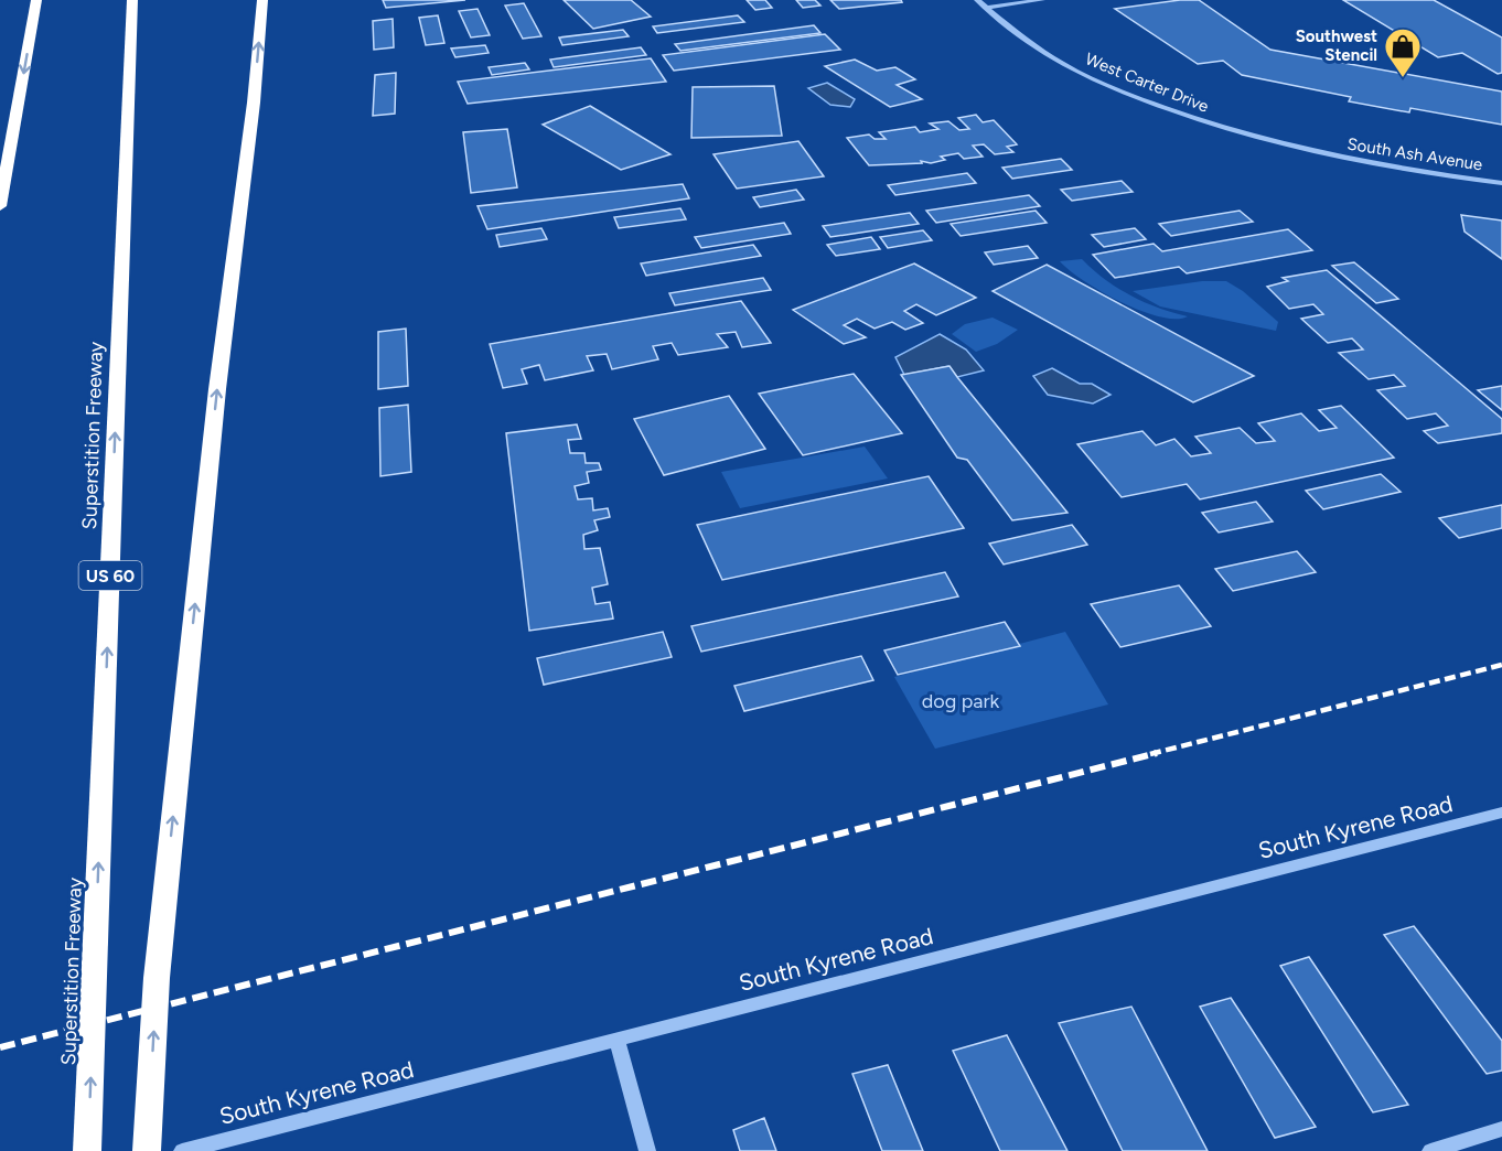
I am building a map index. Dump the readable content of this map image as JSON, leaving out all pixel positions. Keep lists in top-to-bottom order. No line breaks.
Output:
{"streets":{"highway":["Superstition Freeway","US 60"],"street":["West Carter Drive","South Ash Avenue","South Kyrene Road"]},"crossings":[["West Carter Drive","South Ash Avenue"]],"parks":["dog park"],"places":{"shop":["Southwest Stencil"]}}
